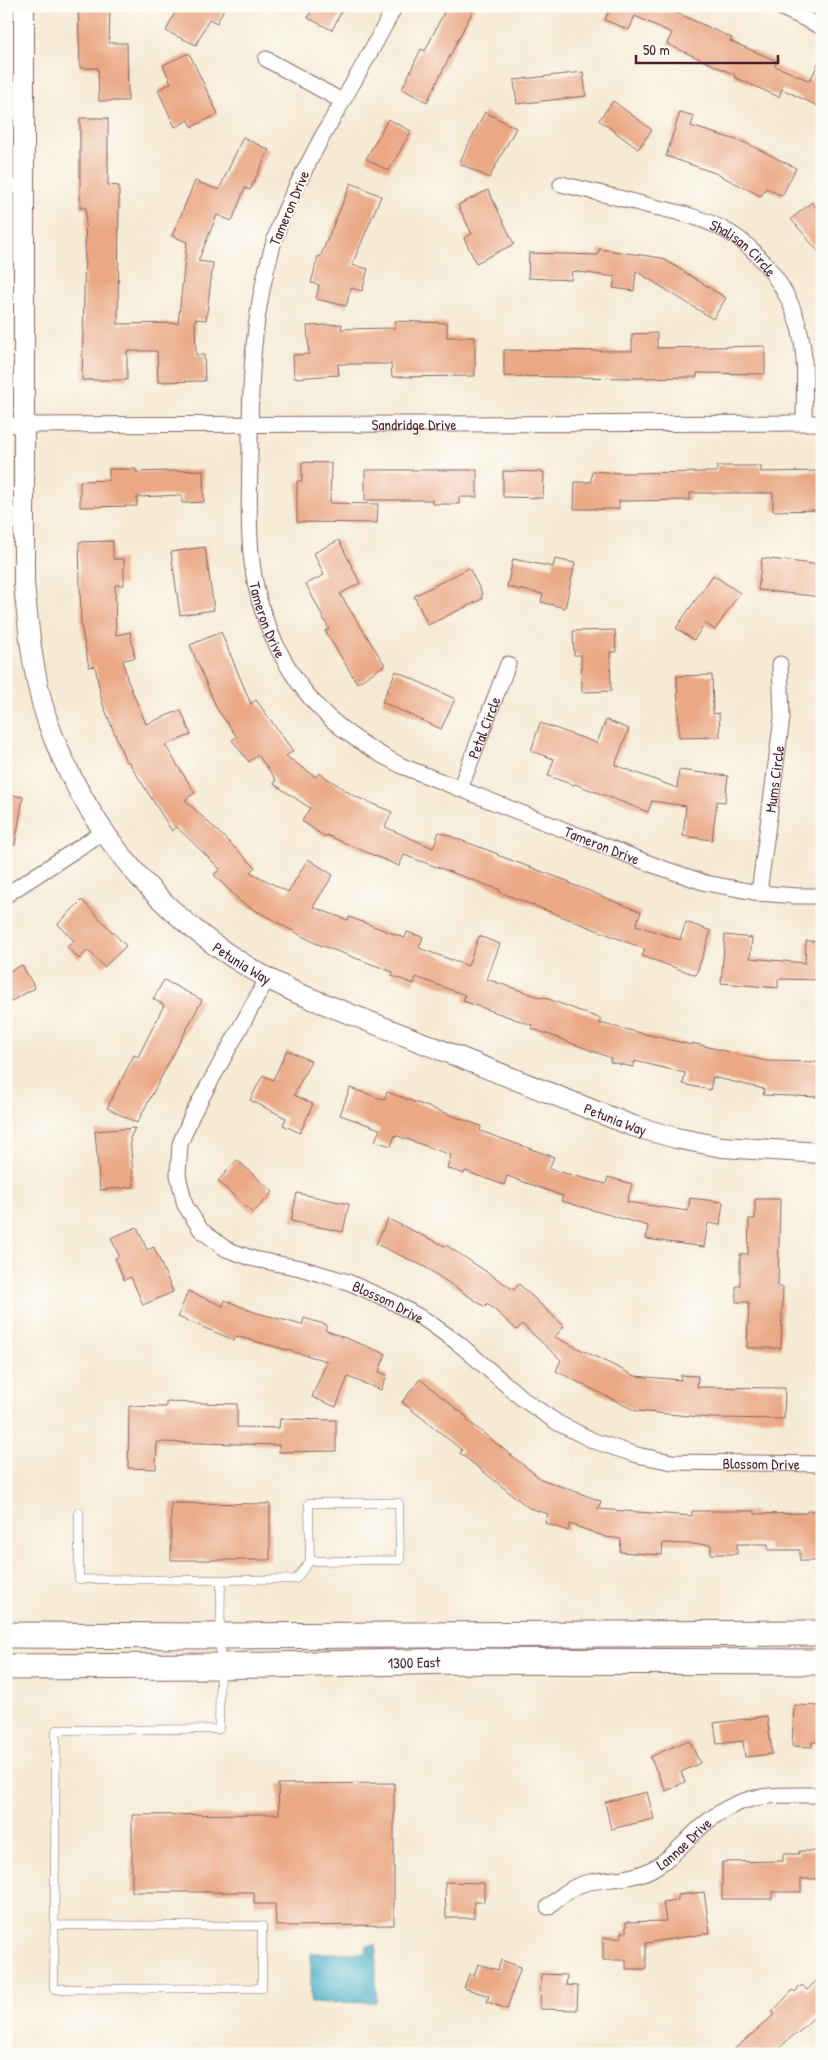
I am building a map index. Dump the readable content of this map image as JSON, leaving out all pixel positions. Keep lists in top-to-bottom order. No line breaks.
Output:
{"streets":{"main road":["1300 East"],"street":["Tameron Drive","Shalisan Circle","Sandridge Drive","Petal Circle","Mums Circle","Petunia Way","Blossom Drive","Lannae Drive"]},"crossings":[["Tameron Drive","Sandridge Drive"],["Tameron Drive","Petal Circle"],["Tameron Drive","Mums Circle"],["Shalisan Circle","Sandridge Drive"],["Sandridge Drive","Petunia Way"],["Petunia Way","Blossom Drive"]],"scale_bar":"50 m"}
